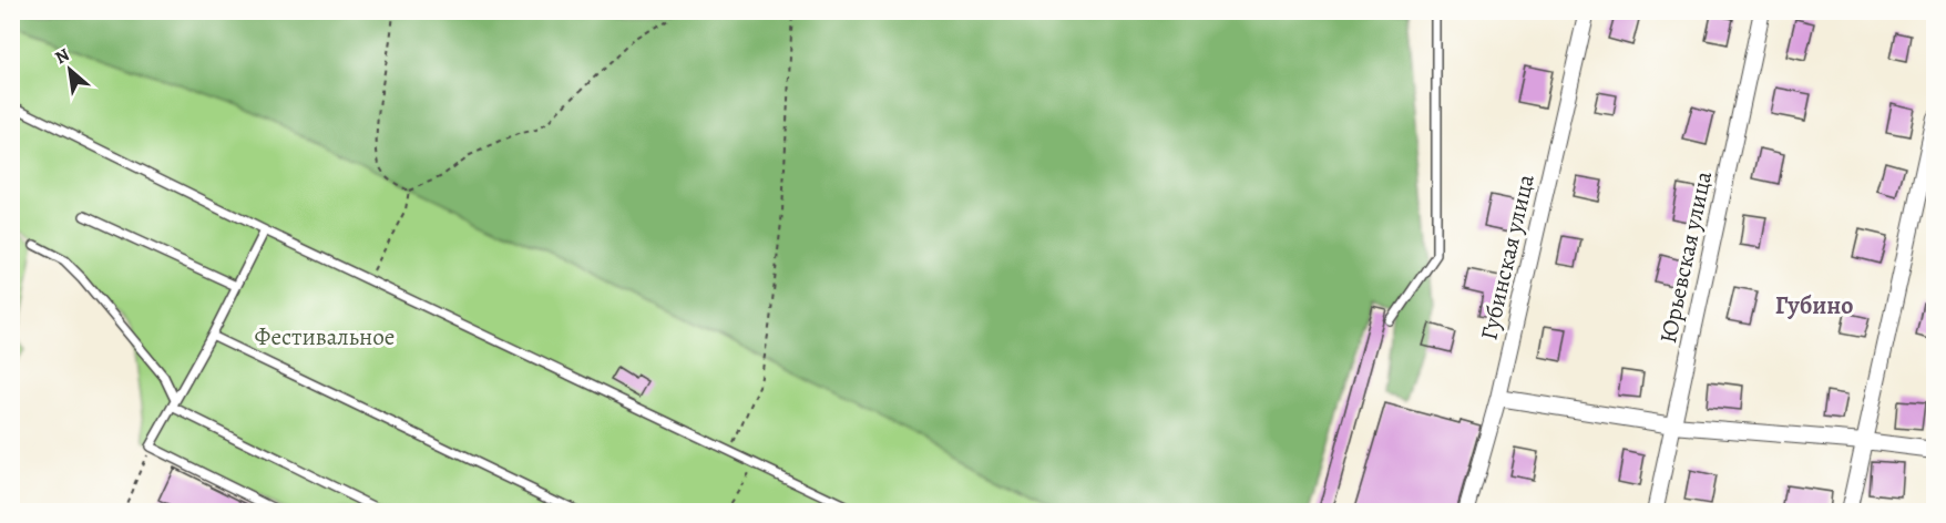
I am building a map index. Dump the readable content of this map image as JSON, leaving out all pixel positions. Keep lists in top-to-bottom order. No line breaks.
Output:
{"streets":{"street":["Губинская улица","Юрьевская улица"]},"districts":["Губино"],"parks":["Фестивальное"],"north":"top left"}
